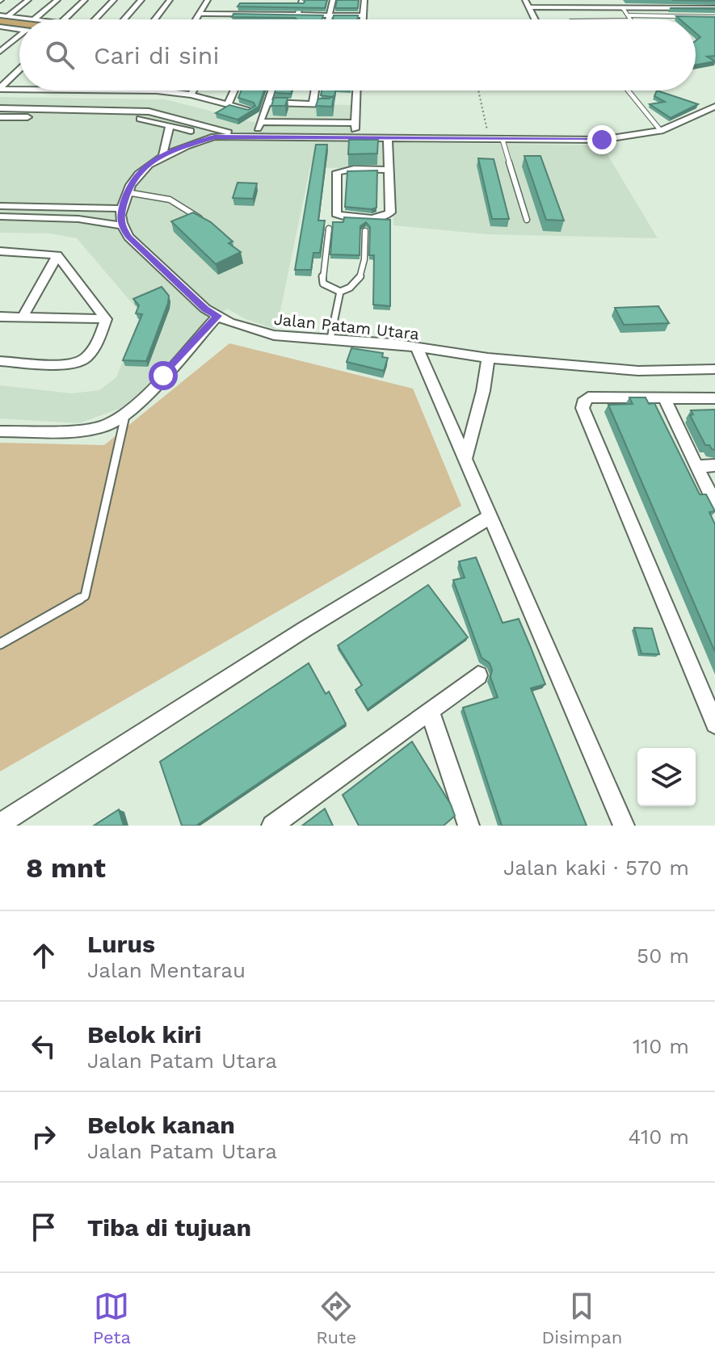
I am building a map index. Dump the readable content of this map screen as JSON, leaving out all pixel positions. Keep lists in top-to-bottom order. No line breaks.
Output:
{"streets":{"street":["Jalan Patam Utara"]},"page":{"search":"Cari di sini","heading":["8 mnt","Jalan kaki · 570 m"],"list":[["Lurus","Jalan Mentarau","50 m"],["Belok kiri","Jalan Patam Utara","110 m"],["Belok kanan","Jalan Patam Utara","410 m"],"Tiba di tujuan"],"nav":["Peta","Rute","Disimpan"]}}
